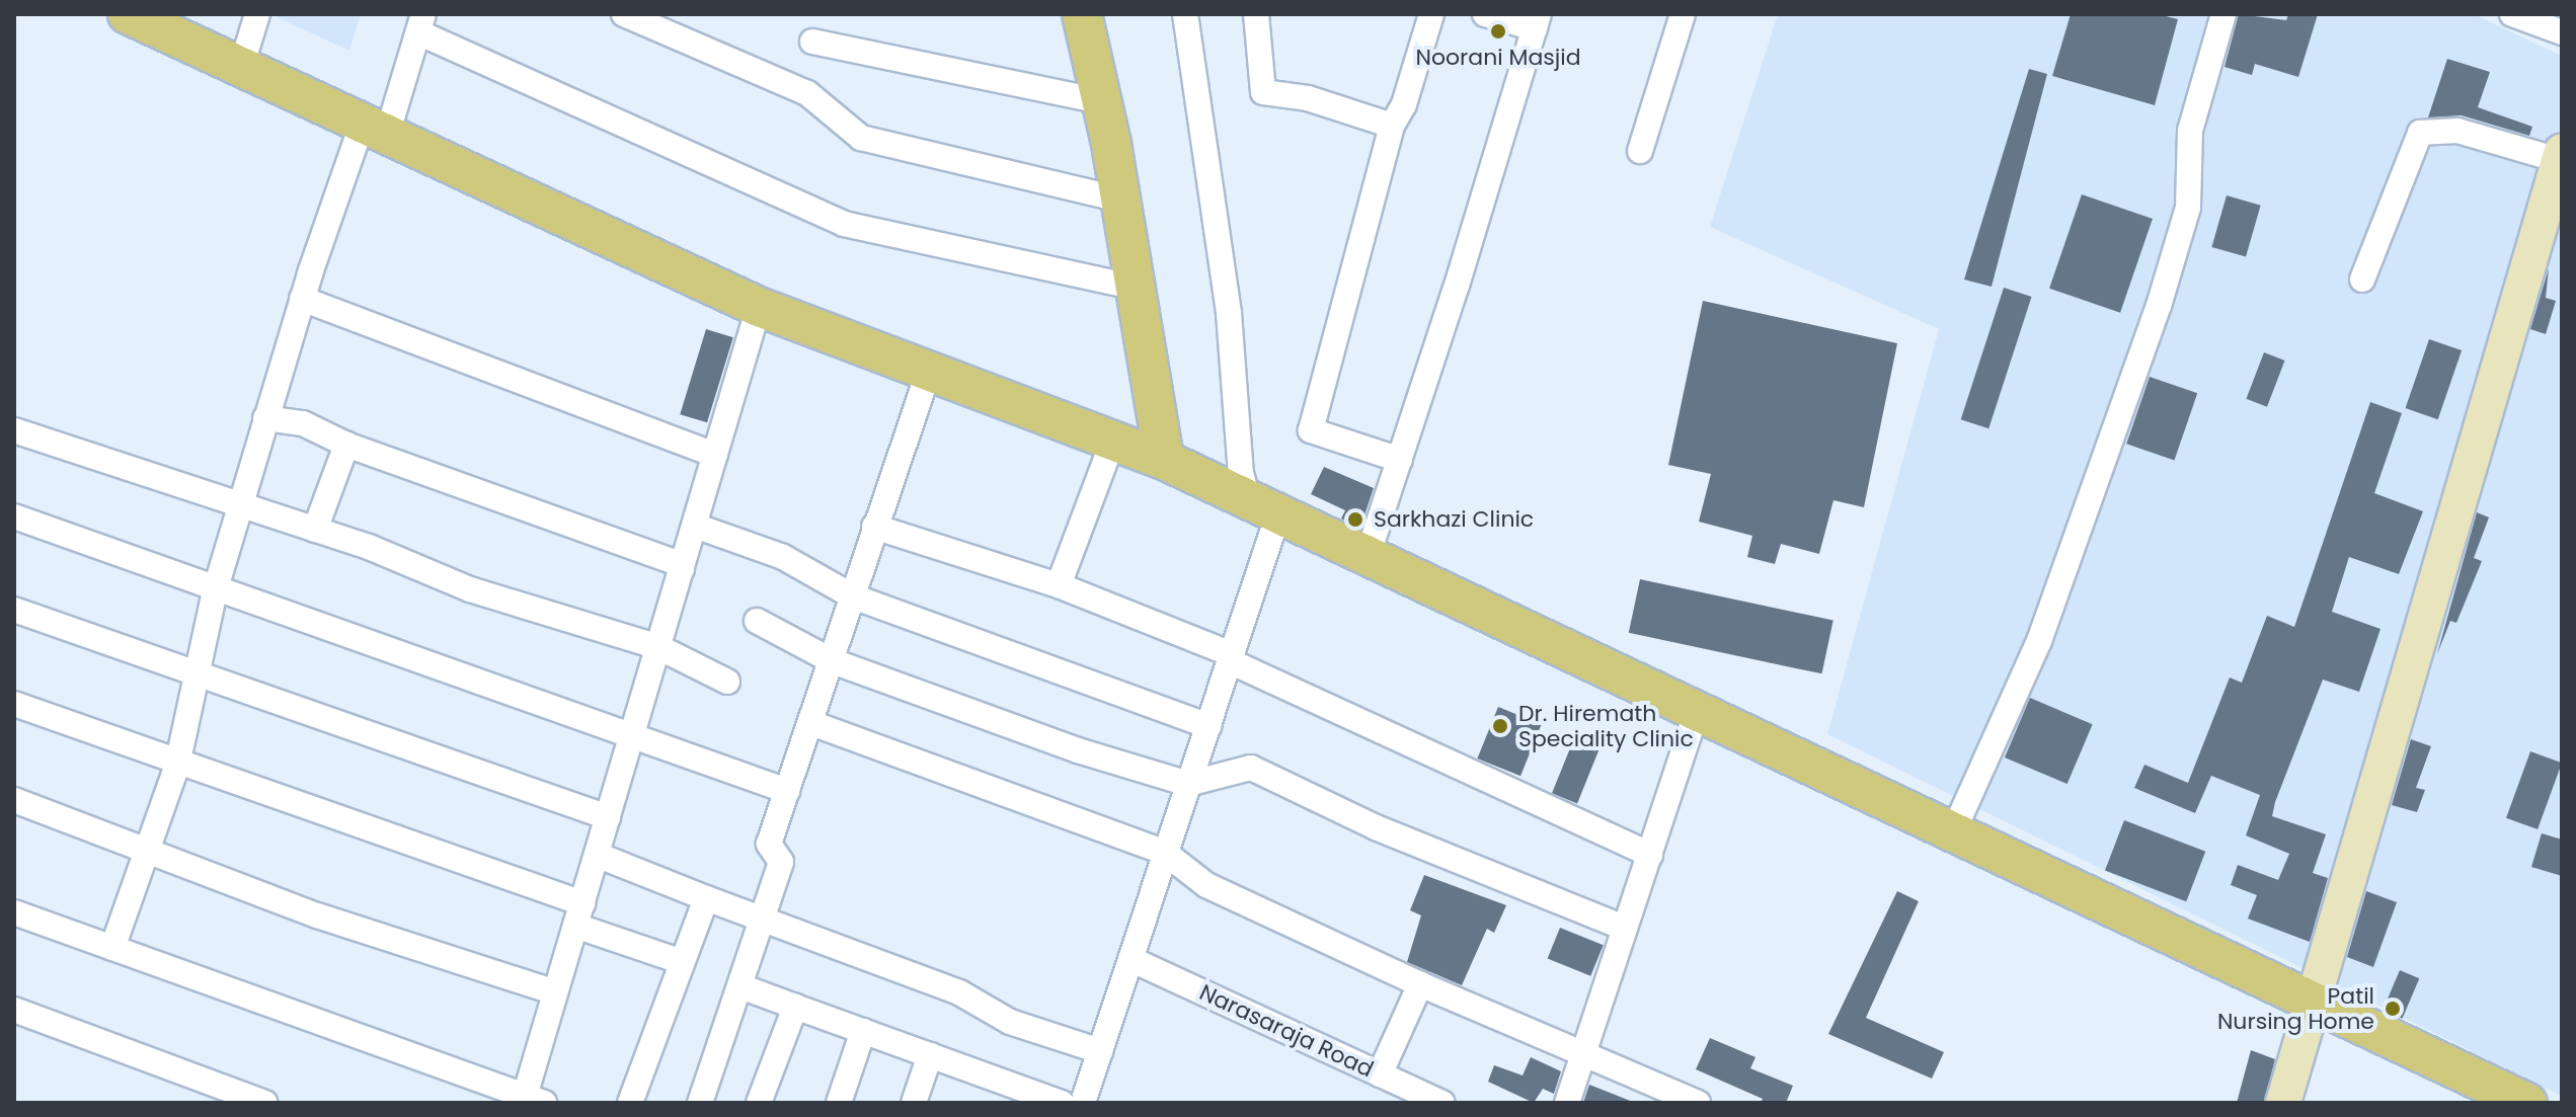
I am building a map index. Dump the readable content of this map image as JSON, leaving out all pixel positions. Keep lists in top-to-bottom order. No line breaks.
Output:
{"streets":{"street":["Narasaraja Road"]},"places":["Noorani Masjid","Sarkhazi Clinic","Dr. Hiremath Speciality Clinic","Patil Nursing Home"]}
